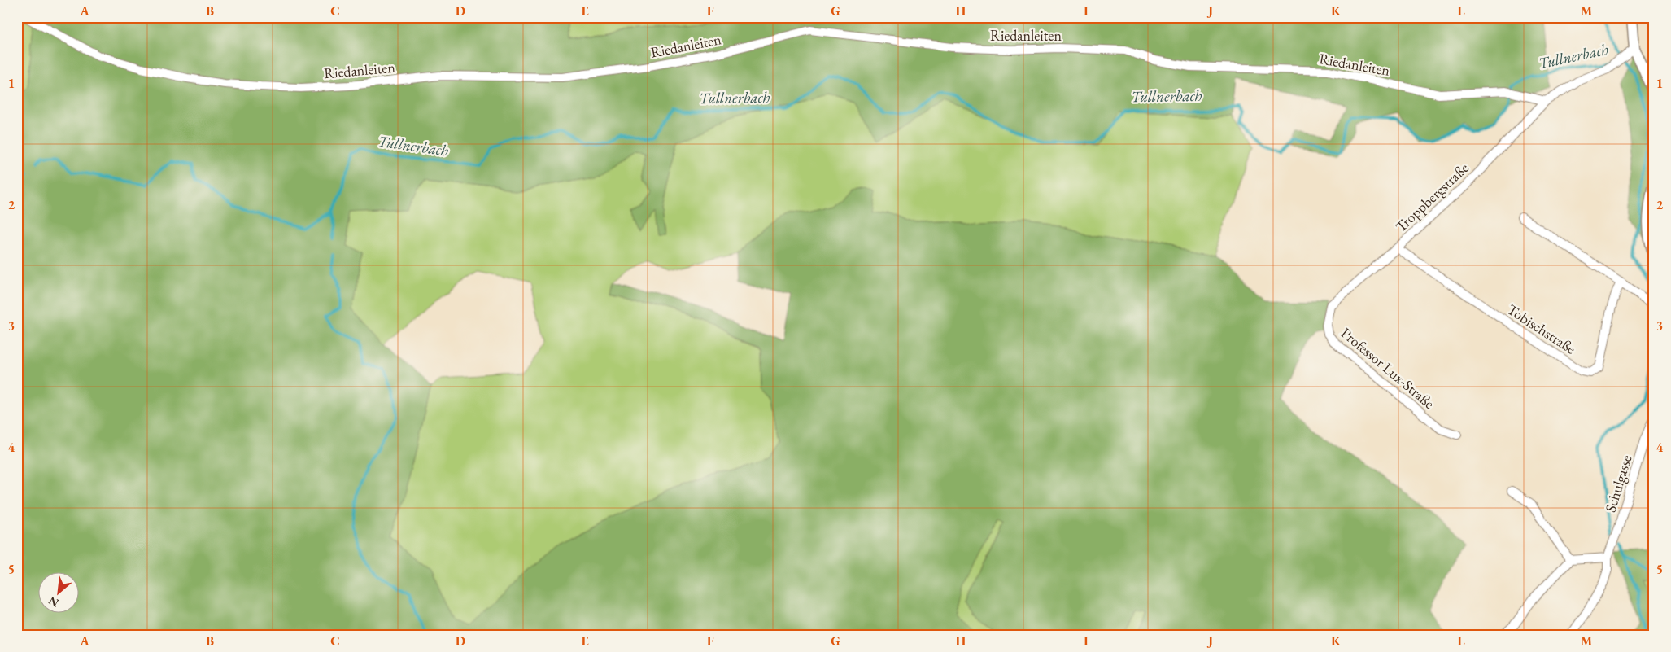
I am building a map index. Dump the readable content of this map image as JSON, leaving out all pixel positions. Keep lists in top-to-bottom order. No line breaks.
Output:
{"streets":{"street":["Riedanleiten","Troppbergstraße","Tobischstraße","Professor Lux-Straße","Schulgasse"]},"crossings":[["Riedanleiten","Troppbergstraße"],["Troppbergstraße","Tobischstraße"],["Troppbergstraße","Professor Lux-Straße"]],"water":["Tullnerbach"],"north":"bottom left","grid":{"columns":["A","B","C","D","E","F","G","H","I","J","K","L","M"],"rows":["1","2","3","4","5"]}}
